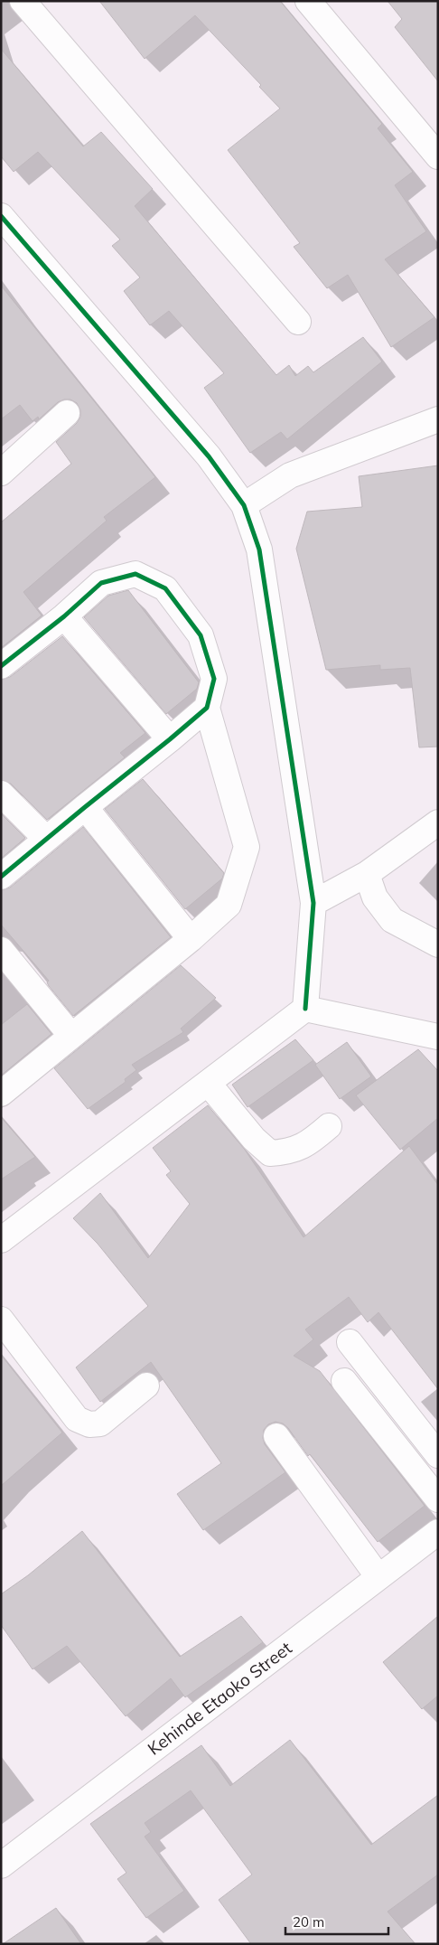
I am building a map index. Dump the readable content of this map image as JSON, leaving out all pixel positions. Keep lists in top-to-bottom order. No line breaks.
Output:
{"streets":{"street":["Kehinde Etaoko Street"]},"scale_bar":"20 m"}
